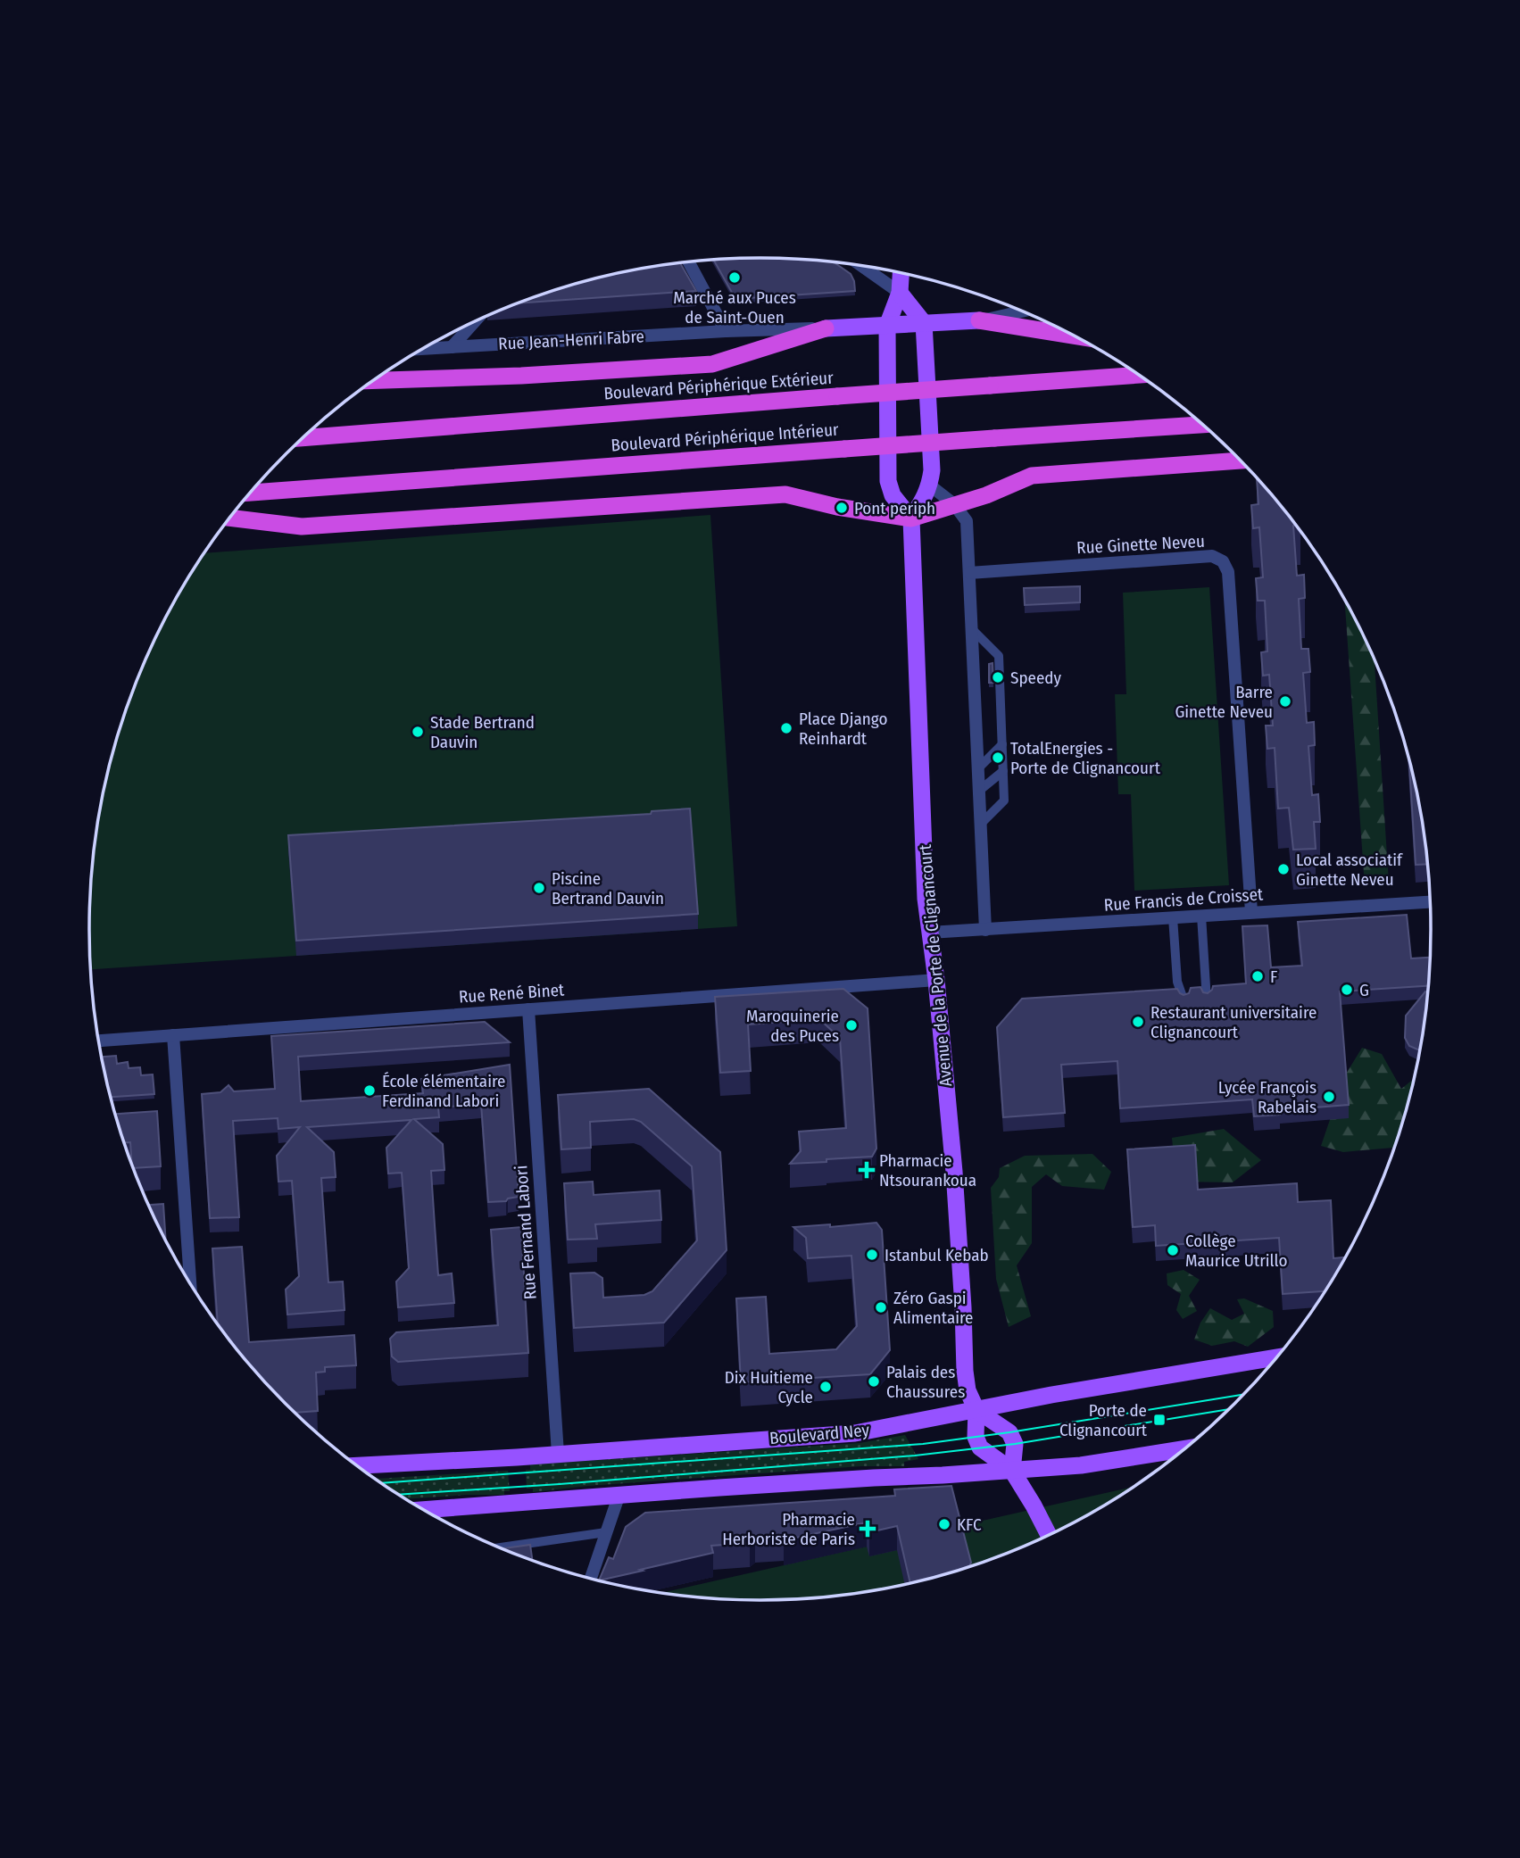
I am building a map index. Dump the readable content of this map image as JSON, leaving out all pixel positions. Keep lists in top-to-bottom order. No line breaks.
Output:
{"streets":{"highway":["Boulevard Périphérique Extérieur","Boulevard Périphérique Intérieur"],"main road":["Rue Jean-Henri Fabre","Avenue de la Porte de Clignancourt","Boulevard Ney"],"street":["Rue Ginette Neveu","Rue Francis de Croisset","Rue René Binet","Rue Fernand Labori"]},"crossings":[["Rue Ginette Neveu","Rue Francis de Croisset"],["Rue Francis de Croisset","Avenue de la Porte de Clignancourt"],["Avenue de la Porte de Clignancourt","Rue René Binet"],["Avenue de la Porte de Clignancourt","Boulevard Ney"],["Rue René Binet","Rue Fernand Labori"],["Rue Fernand Labori","Boulevard Ney"]],"places":{"other":["Marché aux Puces de Saint-Ouen","Pont periph","Speedy","Barre Ginette Neveu","Place Django Reinhardt","Stade Bertrand Dauvin","TotalEnergies - Porte de Clignancourt","Local associatif Ginette Neveu","Piscine Bertrand Dauvin","F","G","Restaurant universitaire Clignancourt","Maroquinerie des Puces","École élémentaire Ferdinand Labori","Lycée François Rabelais","Collège Maurice Utrillo","Istanbul Kebab","Zéro Gaspi Alimentaire","Palais des Chaussures","Dix Huitieme Cycle","KFC"],"health":["Pharmacie Ntsourankoua","Pharmacie Herboriste de Paris"],"transit":["Porte de Clignancourt"]}}
